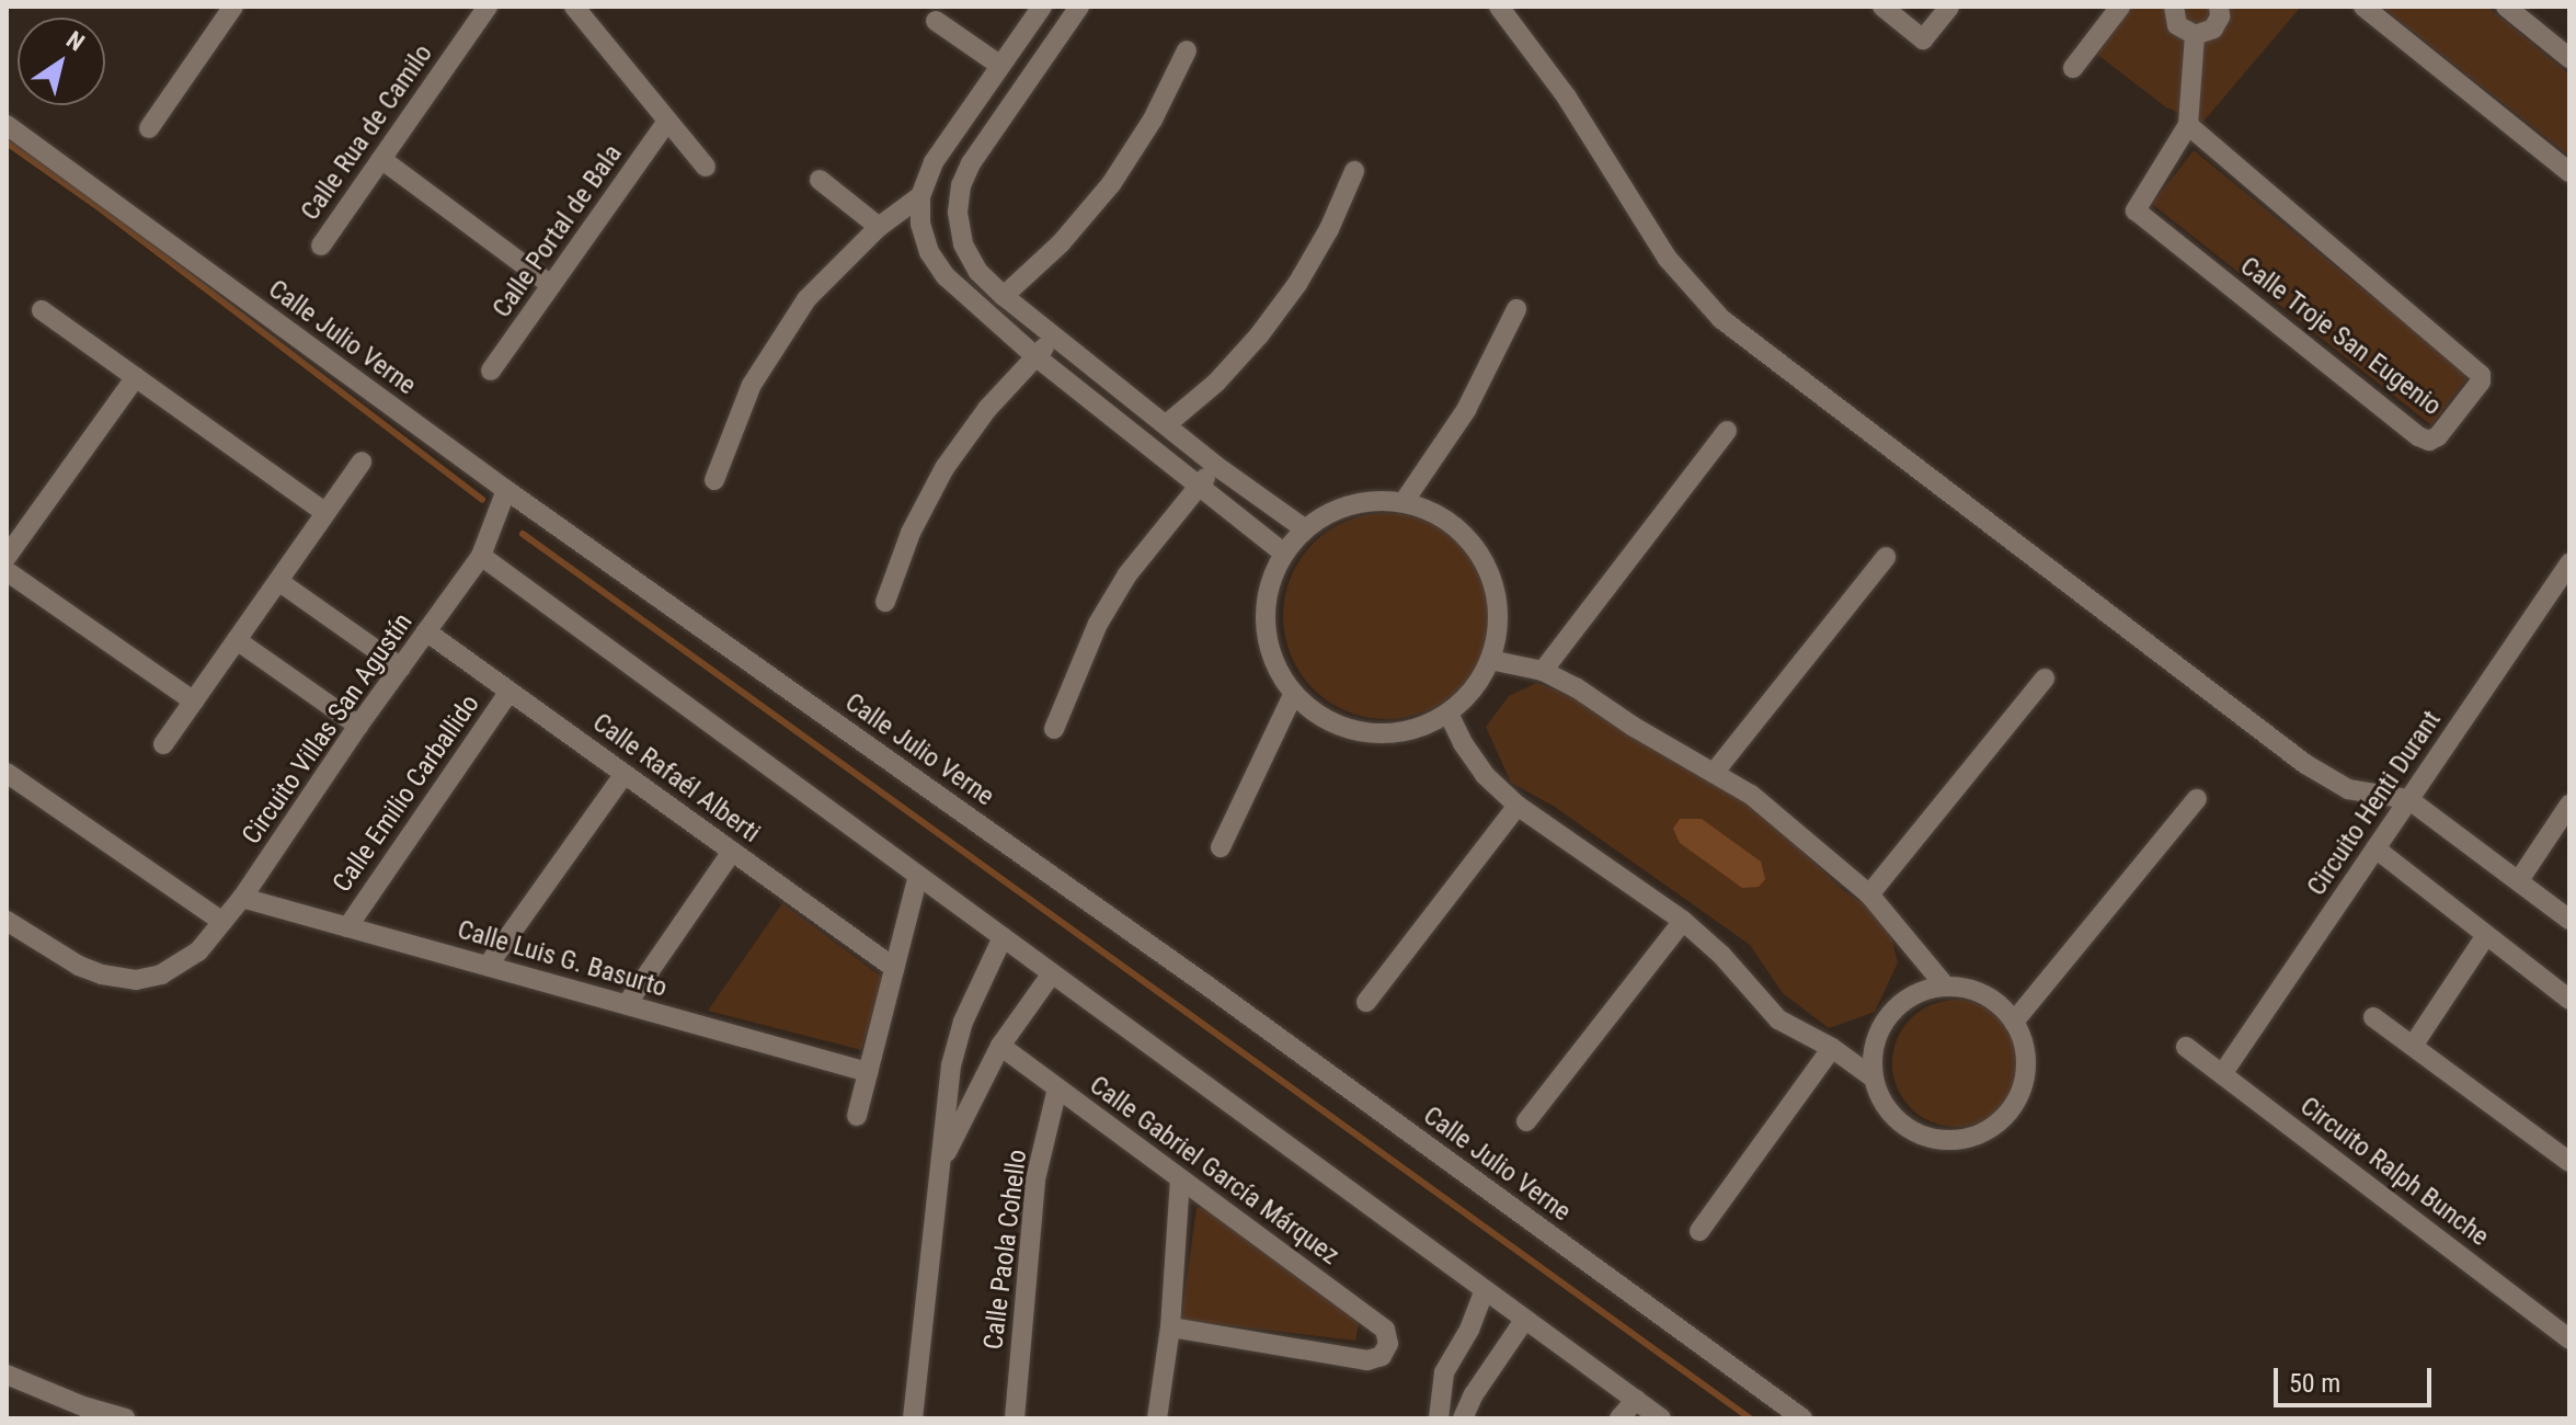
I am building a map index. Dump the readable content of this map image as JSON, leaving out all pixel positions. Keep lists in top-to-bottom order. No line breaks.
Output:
{"streets":{"street":["Calle Rua de Camilo","Calle Portal de Bala","Calle Troje San Eugenio","Calle Julio Verne","Circuito Villas San Agustín","Calle Rafaél Alberti","Calle Emilio Carballido","Circuito Henti Durant","Calle Luis G. Basurto","Calle Gabriel García Márquez","Circuito Ralph Bunche","Calle Paola Cohello"]},"crossings":[["Calle Julio Verne","Circuito Villas San Agustín"],["Circuito Villas San Agustín","Calle Rafaél Alberti"],["Circuito Villas San Agustín","Calle Luis G. Basurto"],["Calle Rafaél Alberti","Calle Emilio Carballido"],["Calle Emilio Carballido","Calle Luis G. Basurto"],["Circuito Henti Durant","Circuito Ralph Bunche"],["Calle Gabriel García Márquez","Calle Paola Cohello"]],"scale_bar":"50 m","north":"top right"}
